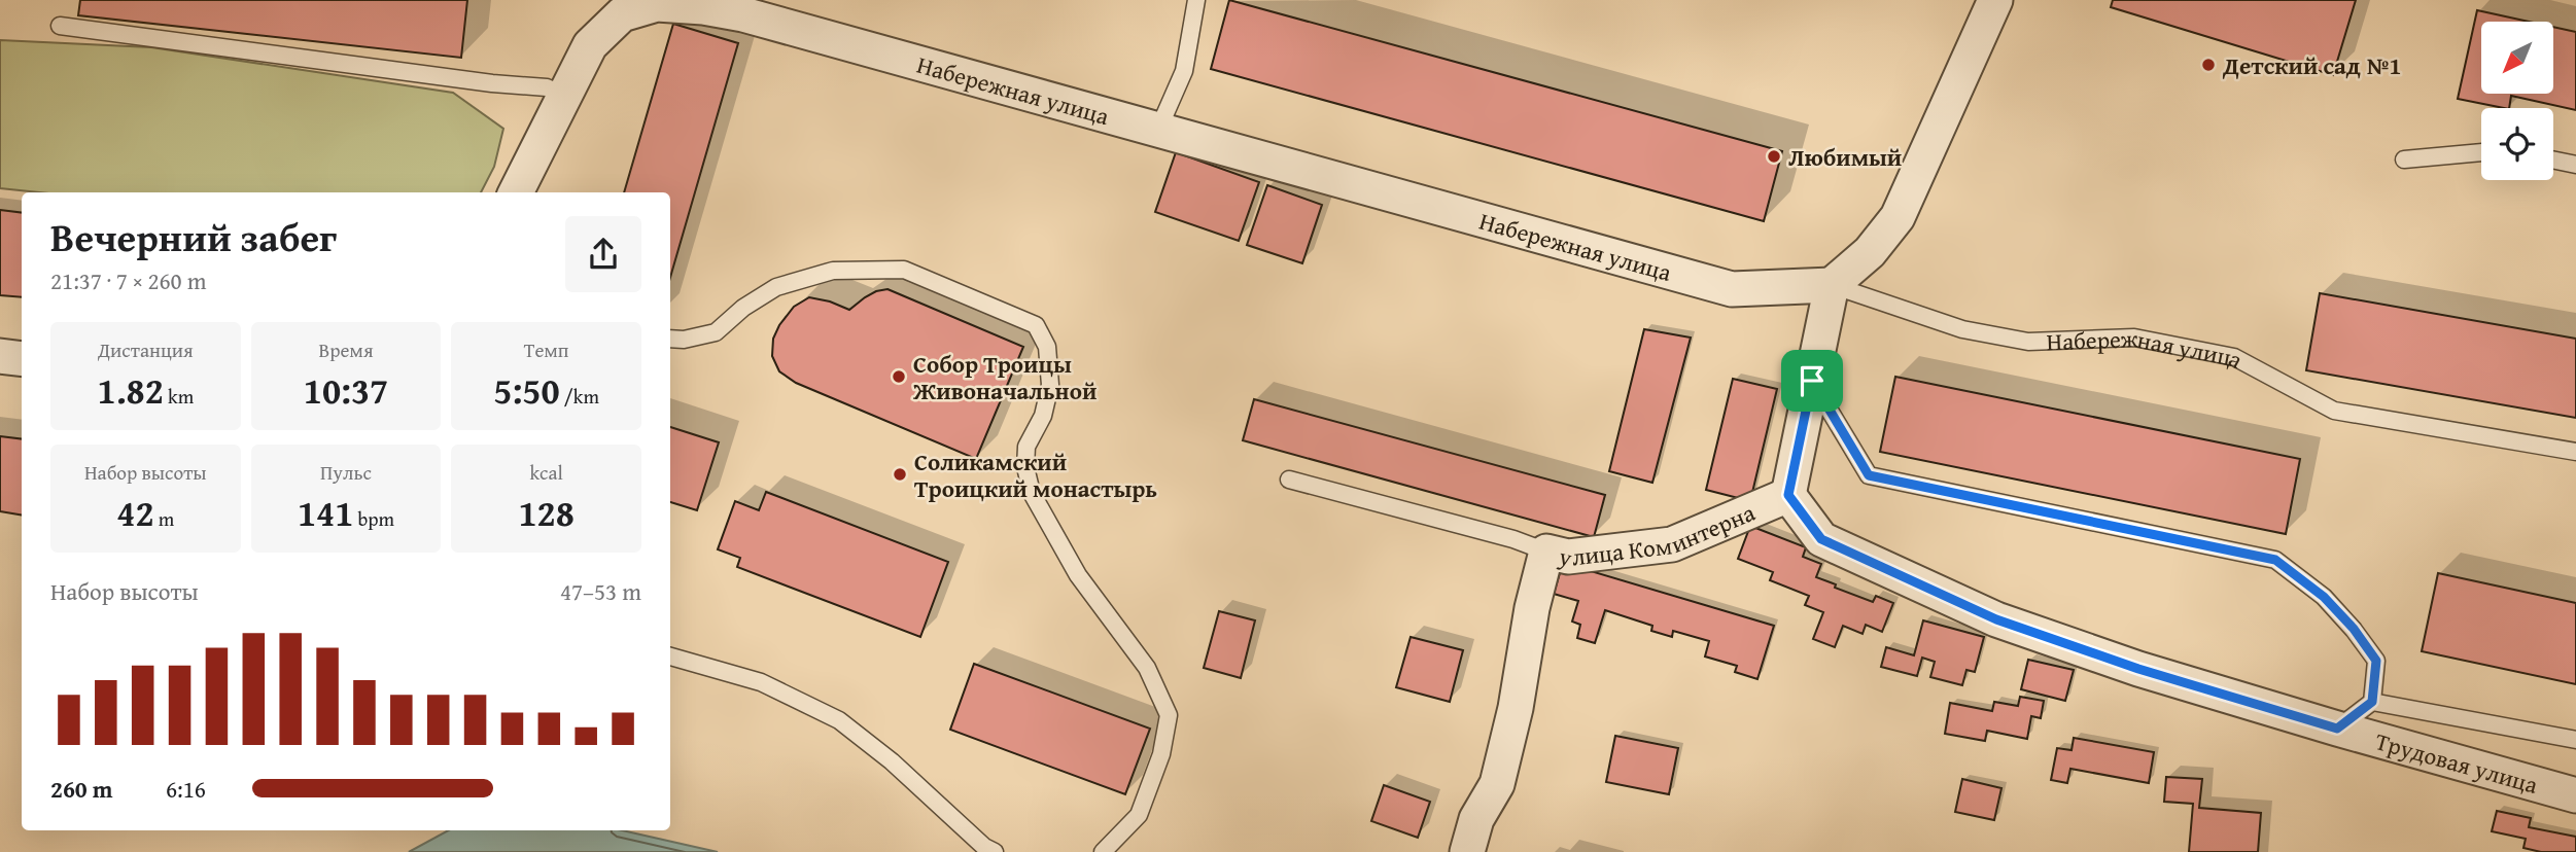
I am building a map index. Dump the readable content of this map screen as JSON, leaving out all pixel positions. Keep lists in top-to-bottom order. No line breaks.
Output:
{"streets":{"street":["Набережная улица","улица Коминтерна","Трудовая улица"]},"crossings":[["улица Коминтерна","Трудовая улица"]],"places":["Детский сад №1","Любимый","Собор Троицы Живоначальной","Соликамский Троицкий монастырь"],"north":"bottom left","page":{"heading":["Вечерний забег","21:37 · 7 × 260 m"],"stats":[["Дистанция","1.82 km"],["Время","10:37"],["Темп","5:50 /km"],["Набор высоты","42 m"],["Пульс","141 bpm"],["kcal","128"]],"chart":["Набор высоты","47–53 m"],"list":[{"name":"260 m","note":"6:16"}]}}
